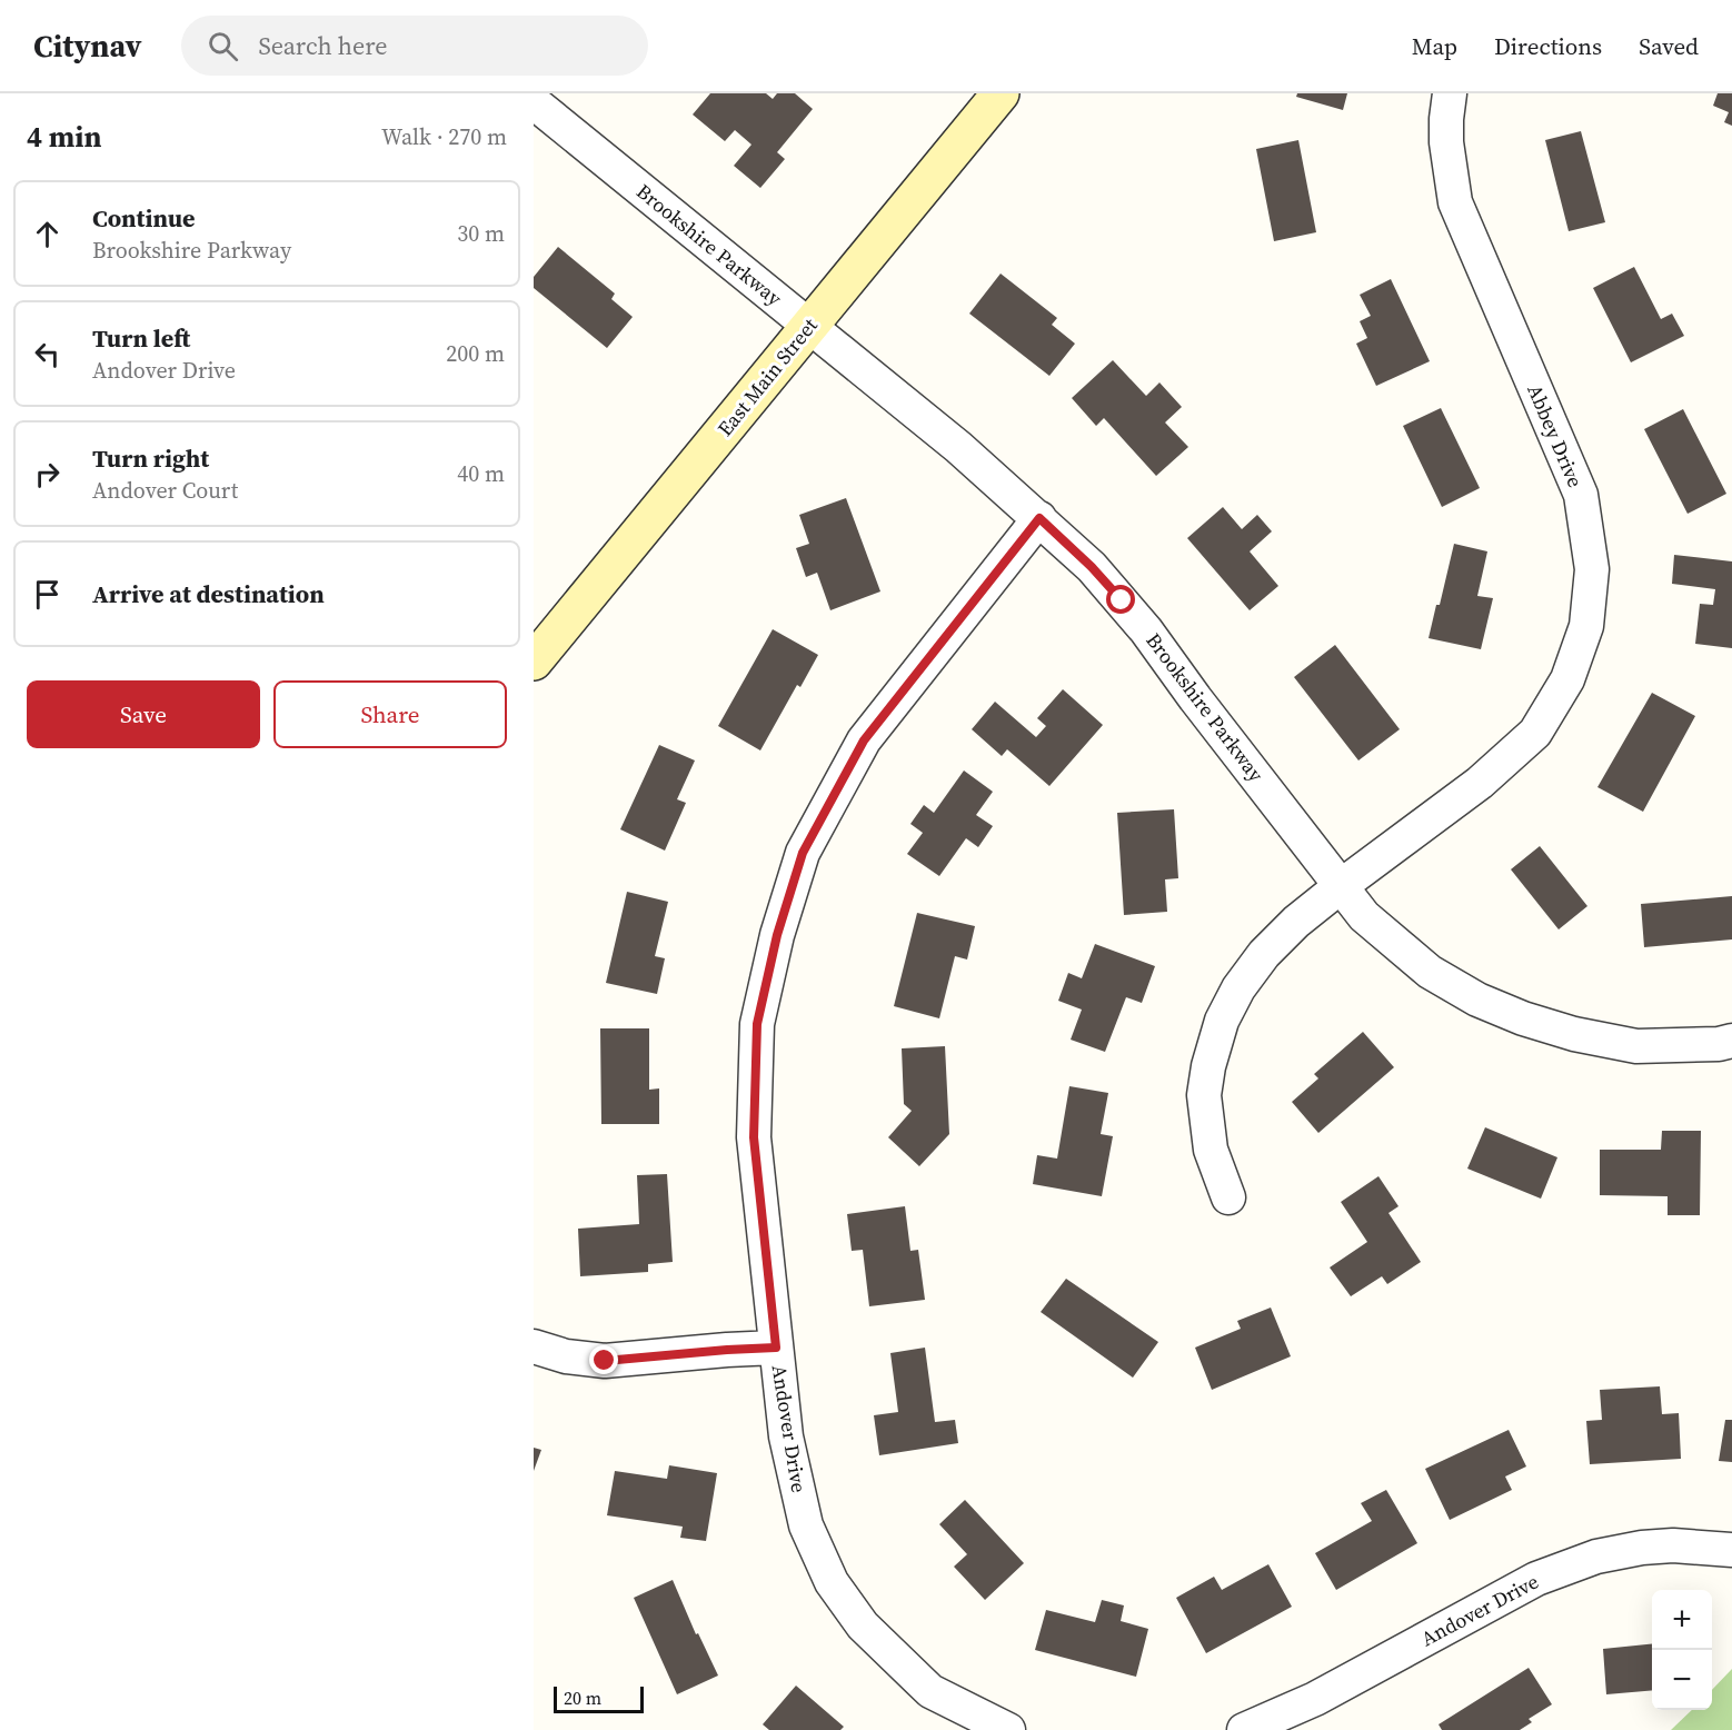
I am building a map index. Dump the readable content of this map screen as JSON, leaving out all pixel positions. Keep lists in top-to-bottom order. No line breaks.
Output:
{"streets":{"main road":["East Main Street"],"street":["Brookshire Parkway","Abbey Drive","Andover Drive"]},"crossings":[["Brookshire Parkway","East Main Street"],["Brookshire Parkway","Abbey Drive"],["Brookshire Parkway","Andover Drive"]],"scale_bar":"20 m","page":{"header":"Citynav","search":"Search here","nav":["Map","Directions","Saved"],"heading":["4 min","Walk · 270 m"],"list":[["Continue","Brookshire Parkway","30 m"],["Turn left","Andover Drive","200 m"],["Turn right","Andover Court","40 m"],"Arrive at destination"],"buttons":["Save","Share"],"map_buttons":["+","−"],"scale":"20 m"}}
